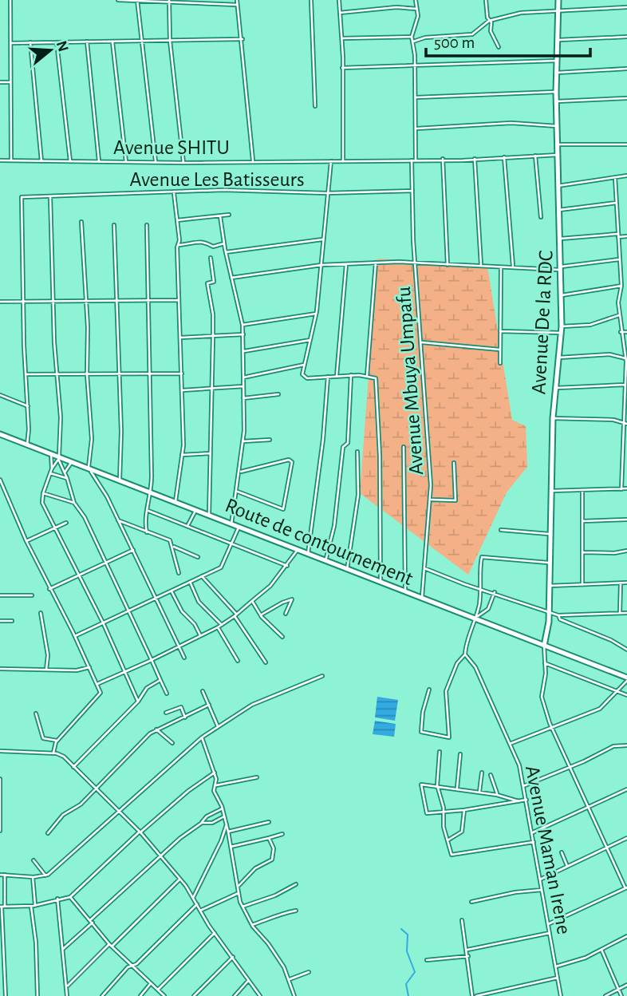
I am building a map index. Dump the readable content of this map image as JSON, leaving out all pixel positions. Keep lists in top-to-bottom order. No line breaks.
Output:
{"streets":{"street":["Avenue SHITU","Avenue Les Batisseurs","Avenue De la RDC","Avenue Mbuya Umpafu","Route de contournement","Avenue Maman Irene"]},"crossings":[["Avenue SHITU","Avenue De la RDC"],["Avenue SHITU","Avenue Mbuya Umpafu"],["Avenue Les Batisseurs","Avenue Mbuya Umpafu"],["Avenue De la RDC","Route de contournement"],["Avenue Mbuya Umpafu","Route de contournement"]],"scale_bar":"500 m","north":"right"}
